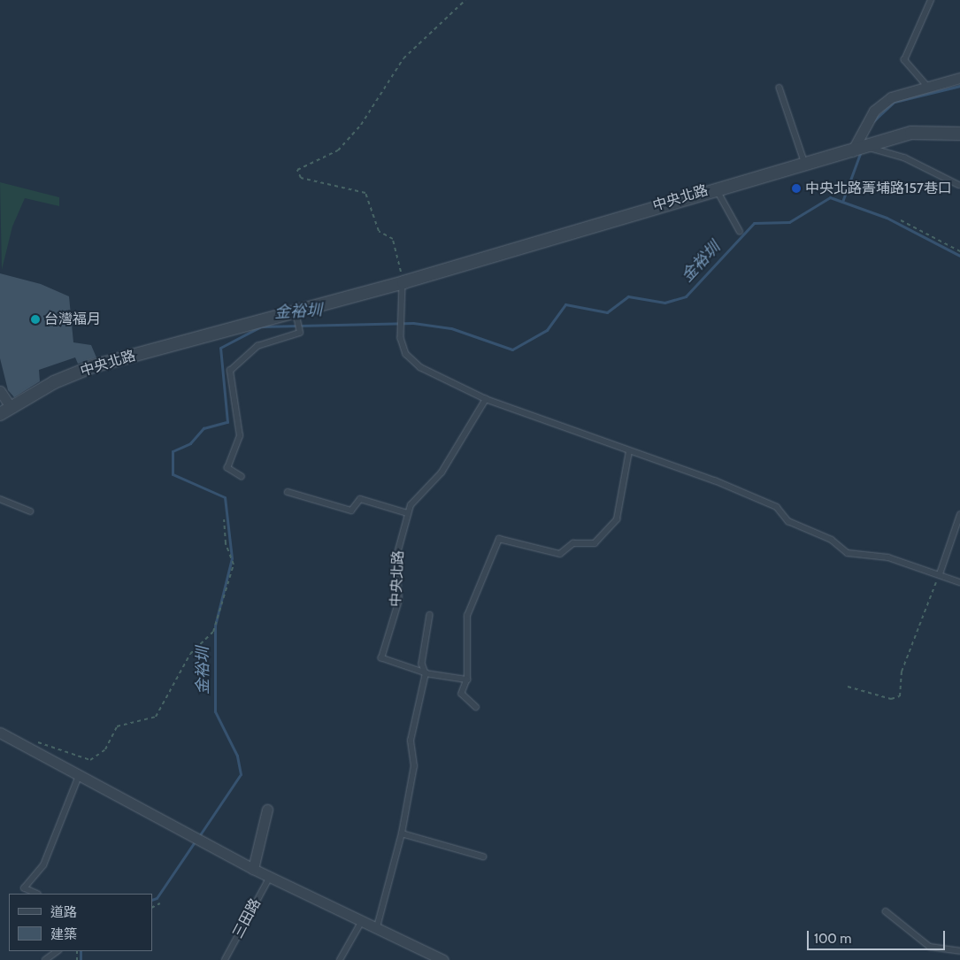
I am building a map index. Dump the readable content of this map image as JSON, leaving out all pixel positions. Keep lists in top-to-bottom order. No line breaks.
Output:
{"streets":{"street":["中央北路"],"lane":["三田路"]},"water":["金裕圳"],"places":["中央北路菁埔路157巷口","台灣福月"],"legend":["道路","建築"],"scale_bar":"100 m"}
